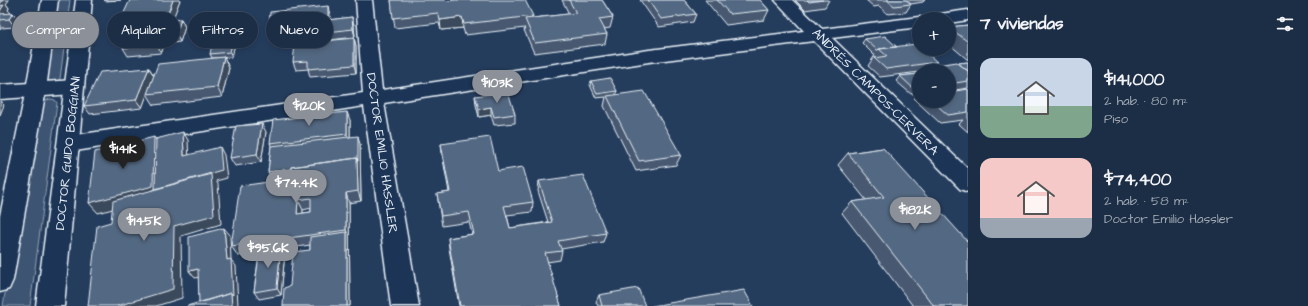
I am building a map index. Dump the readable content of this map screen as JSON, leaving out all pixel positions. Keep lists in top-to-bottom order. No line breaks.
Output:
{"streets":{"street":["ANDRÉS CAMPOS-CERVERA","DOCTOR GUIDO BOGGIANI","DOCTOR EMILIO HASSLER"]},"page":{"heading":"7 viviendas","map_buttons":["+","−"],"chip":["Comprar","Alquilar","Filtros","Nuevo"],"list":[{"name":"$141,000","note":"2 hab. · 80 m² · Piso"},{"name":"$74,400","note":"2 hab. · 58 m² · Doctor Emilio Hassler"}],"price":["$103K","$120K","$141K","$74.4K","$182K","$145K","$95.6K"]}}
